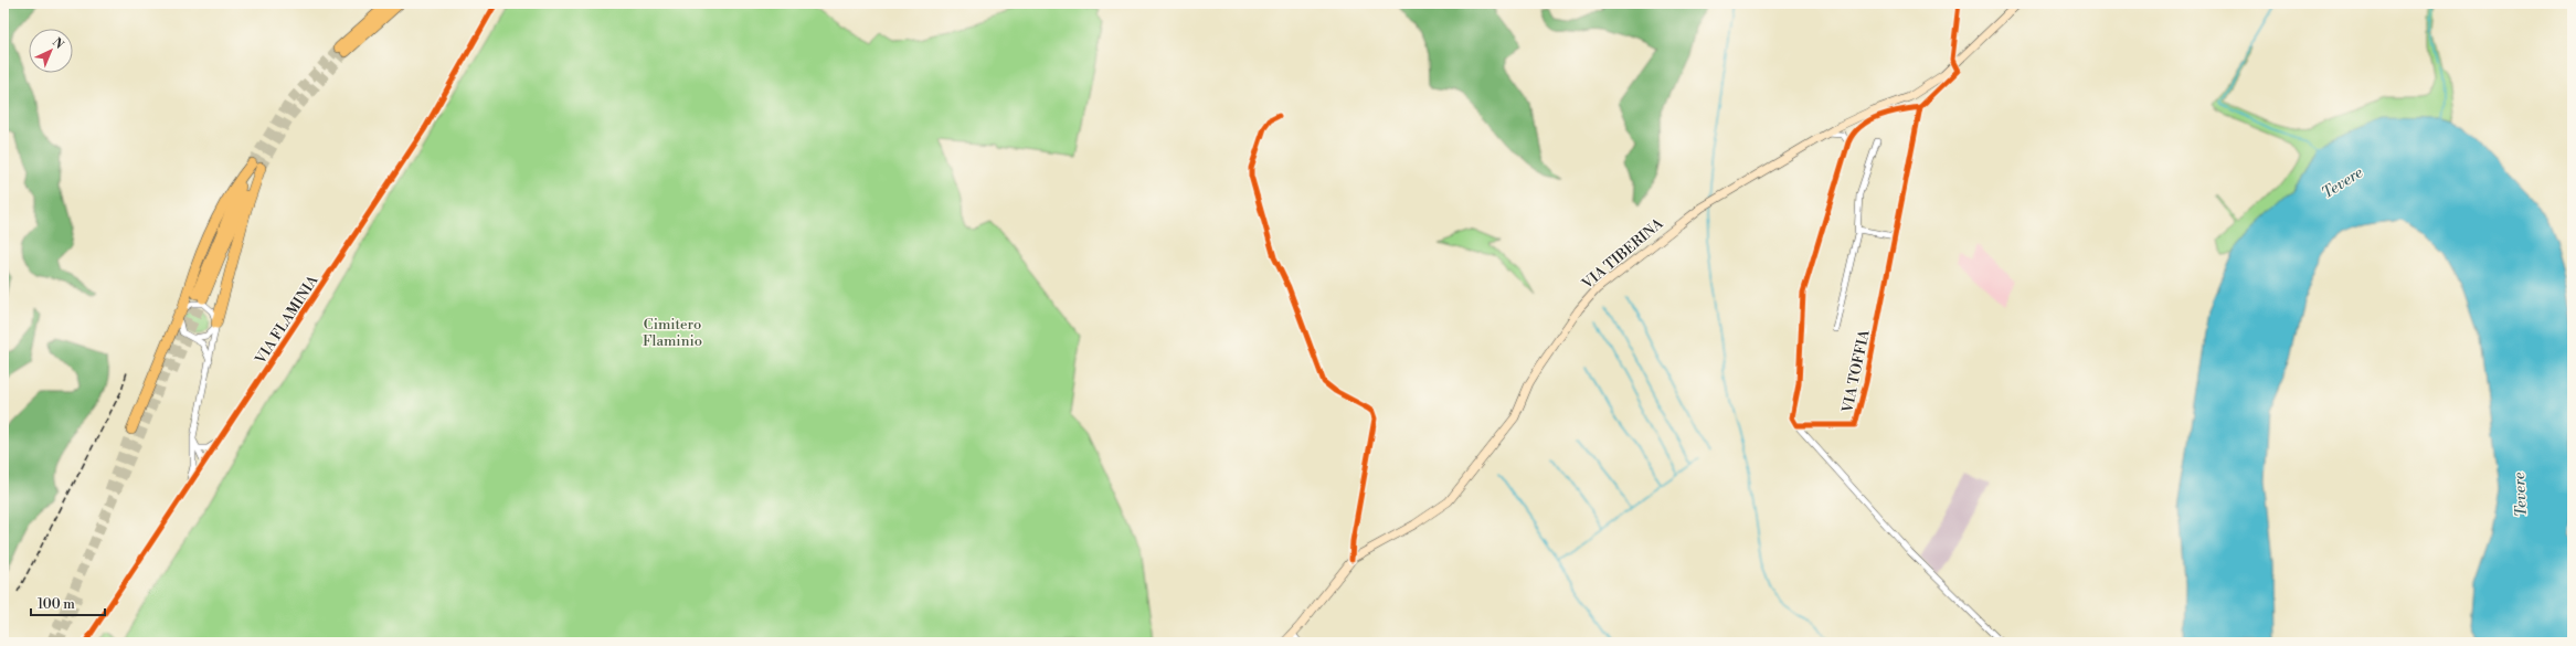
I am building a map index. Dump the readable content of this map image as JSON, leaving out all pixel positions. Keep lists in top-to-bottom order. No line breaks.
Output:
{"streets":{"main road":["VIA TIBERINA"],"street":["VIA FLAMINIA","VIA TOFFIA"]},"water":["Tevere"],"parks":["Cimitero Flaminio"],"scale_bar":"100 m","north":"top right"}
